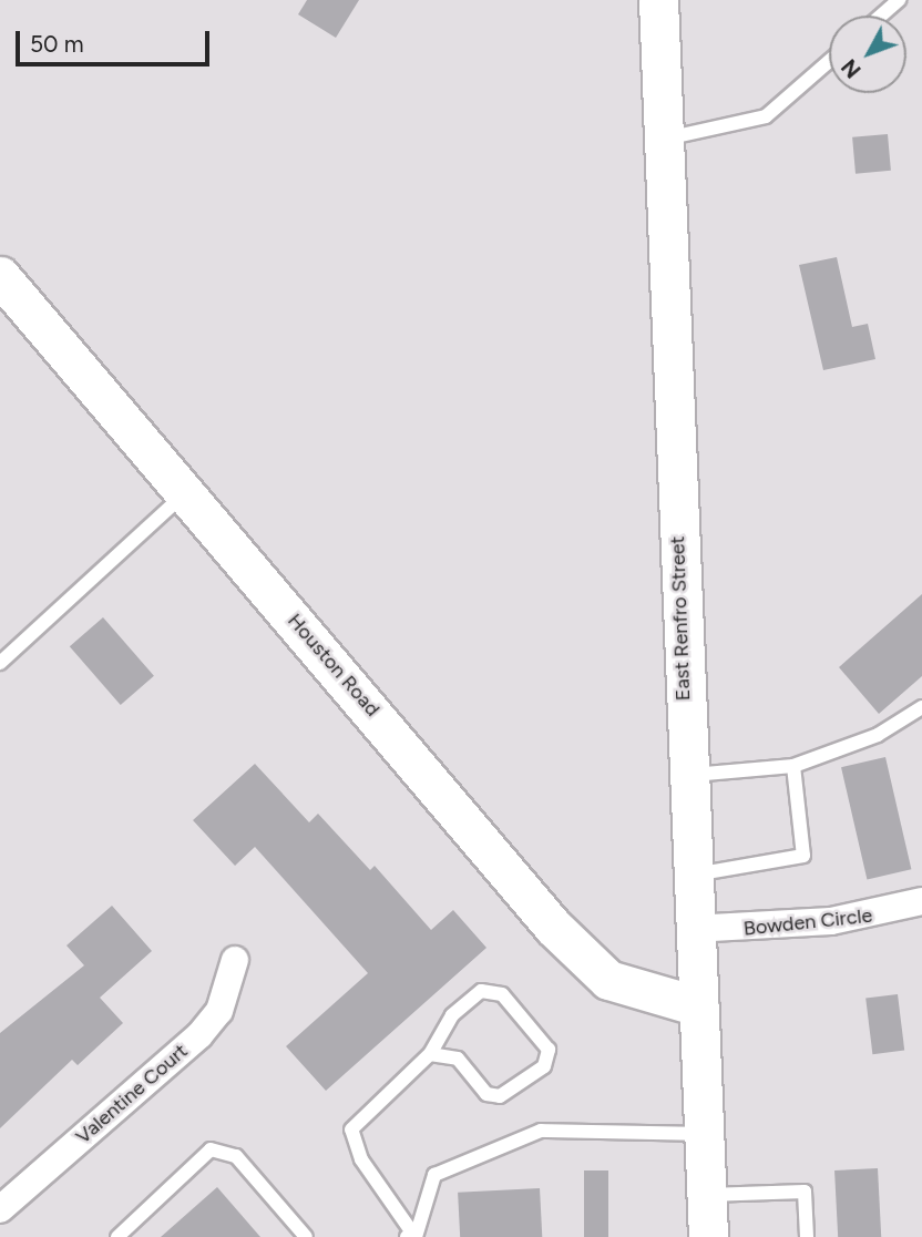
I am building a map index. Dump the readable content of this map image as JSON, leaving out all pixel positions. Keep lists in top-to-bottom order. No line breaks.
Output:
{"streets":{"main road":["East Renfro Street","Houston Road"],"street":["Bowden Circle","Valentine Court"]},"crossings":[["East Renfro Street","Houston Road"],["East Renfro Street","Bowden Circle"]],"scale_bar":"50 m","north":"bottom left"}
